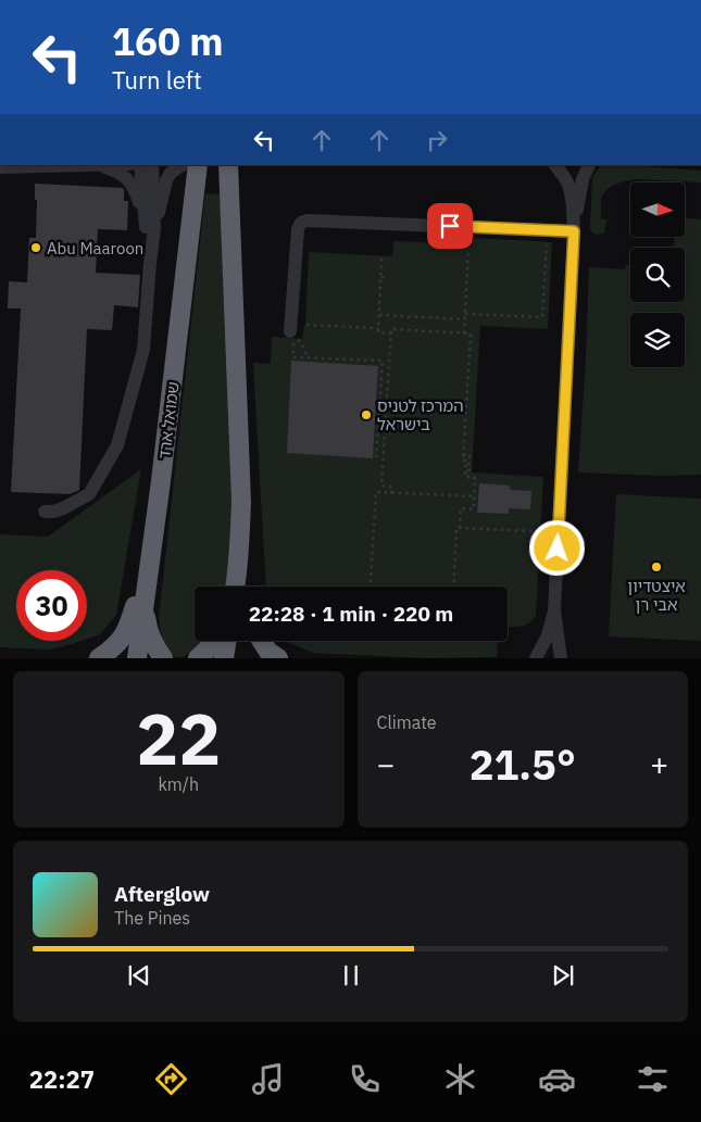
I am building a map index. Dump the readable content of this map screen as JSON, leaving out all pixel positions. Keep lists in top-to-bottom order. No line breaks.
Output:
{"streets":{"highway":["שמואל ארד"]},"places":["Abu Maaroon","המרכז לטניס בישראל","איצטדיון אבי רן"],"north":"right","page":{"turn":["160 m","Turn left"],"limit":"30","trip":"22:28 · 1 min · 220 m","tile":[["22","km/h"],"Climate"],"heat":["−","21.5°","+"],"song":["Afterglow","The Pines"],"tabs":"22:27"}}
